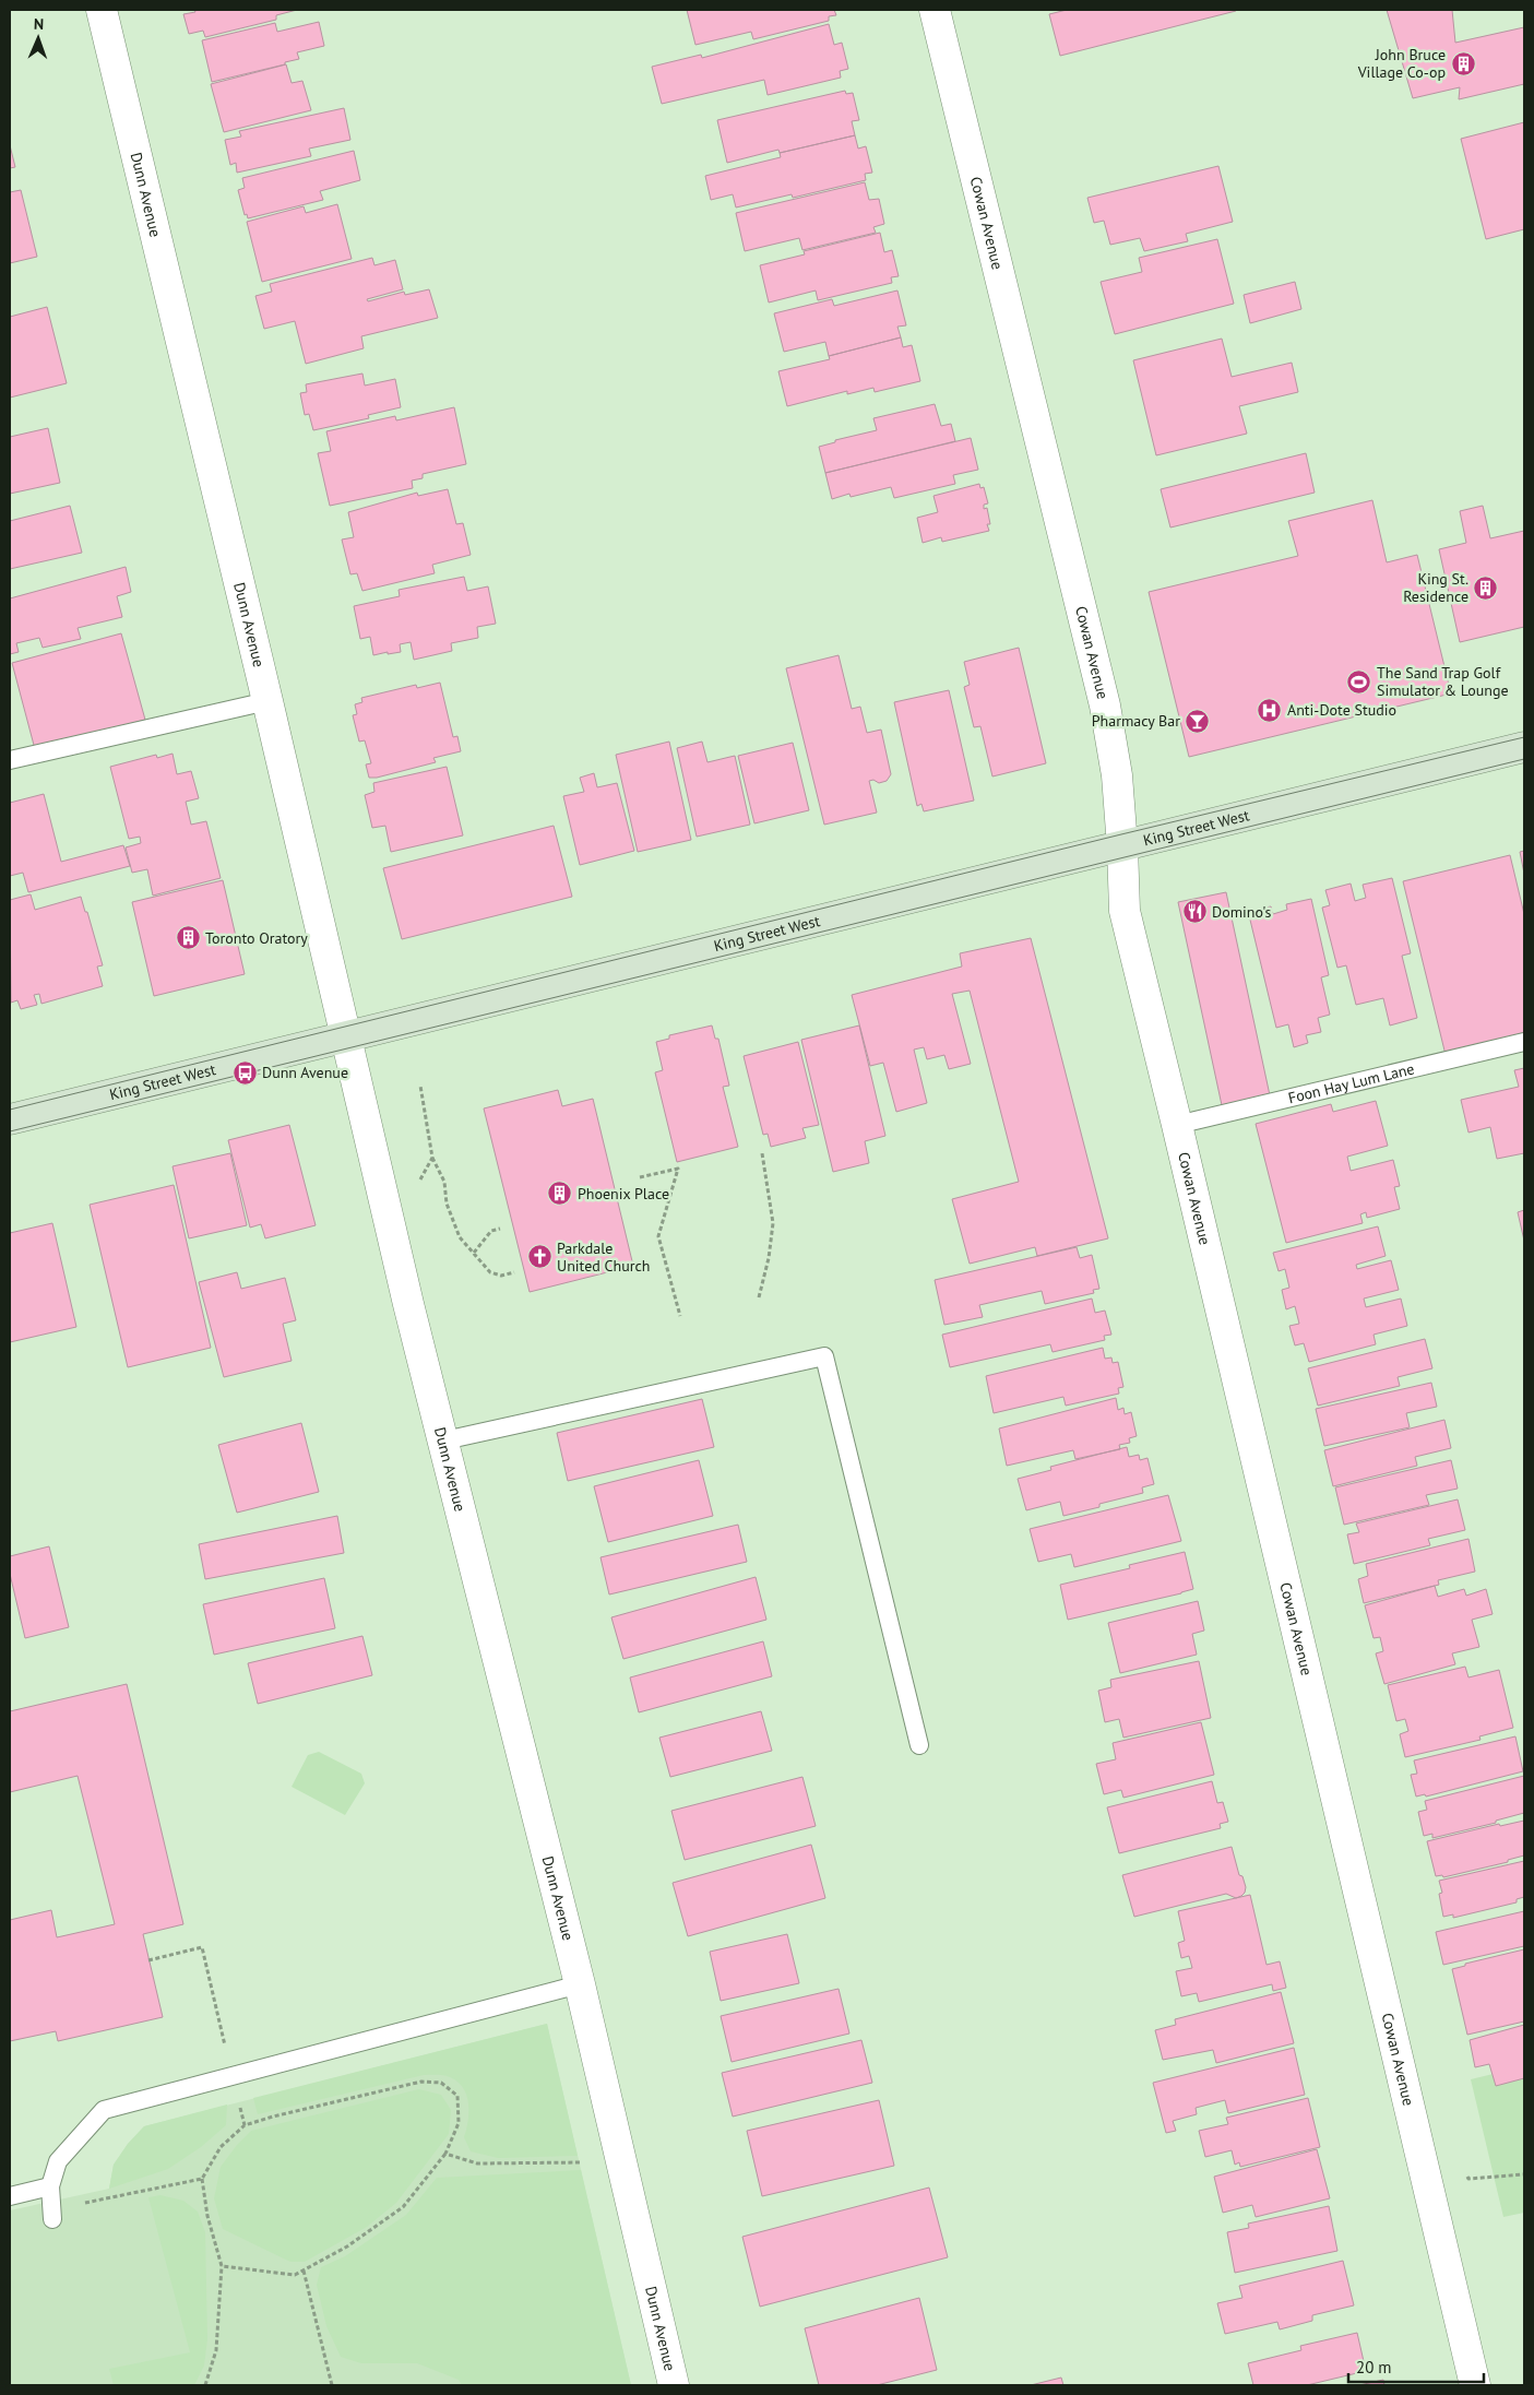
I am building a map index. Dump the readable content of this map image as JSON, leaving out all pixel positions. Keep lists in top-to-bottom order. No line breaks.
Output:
{"streets":{"main road":["King Street West"],"street":["Dunn Avenue","Cowan Avenue"],"lane":["Foon Hay Lum Lane"]},"crossings":[["Dunn Avenue","King Street West"],["Cowan Avenue","King Street West"],["Cowan Avenue","Foon Hay Lum Lane"]],"places":{"building":["John Bruce Village Co-op","King St. Residence","Toronto Oratory","Phoenix Place"],"sports":["The Sand Trap Golf Simulator & Lounge"],"hospital":["Anti-Dote Studio"],"bar":["Pharmacy Bar"],"restaurant":["Domino's"],"bus stop":["Dunn Avenue"],"church":["Parkdale United Church"]},"scale_bar":"20 m","north":"top"}
